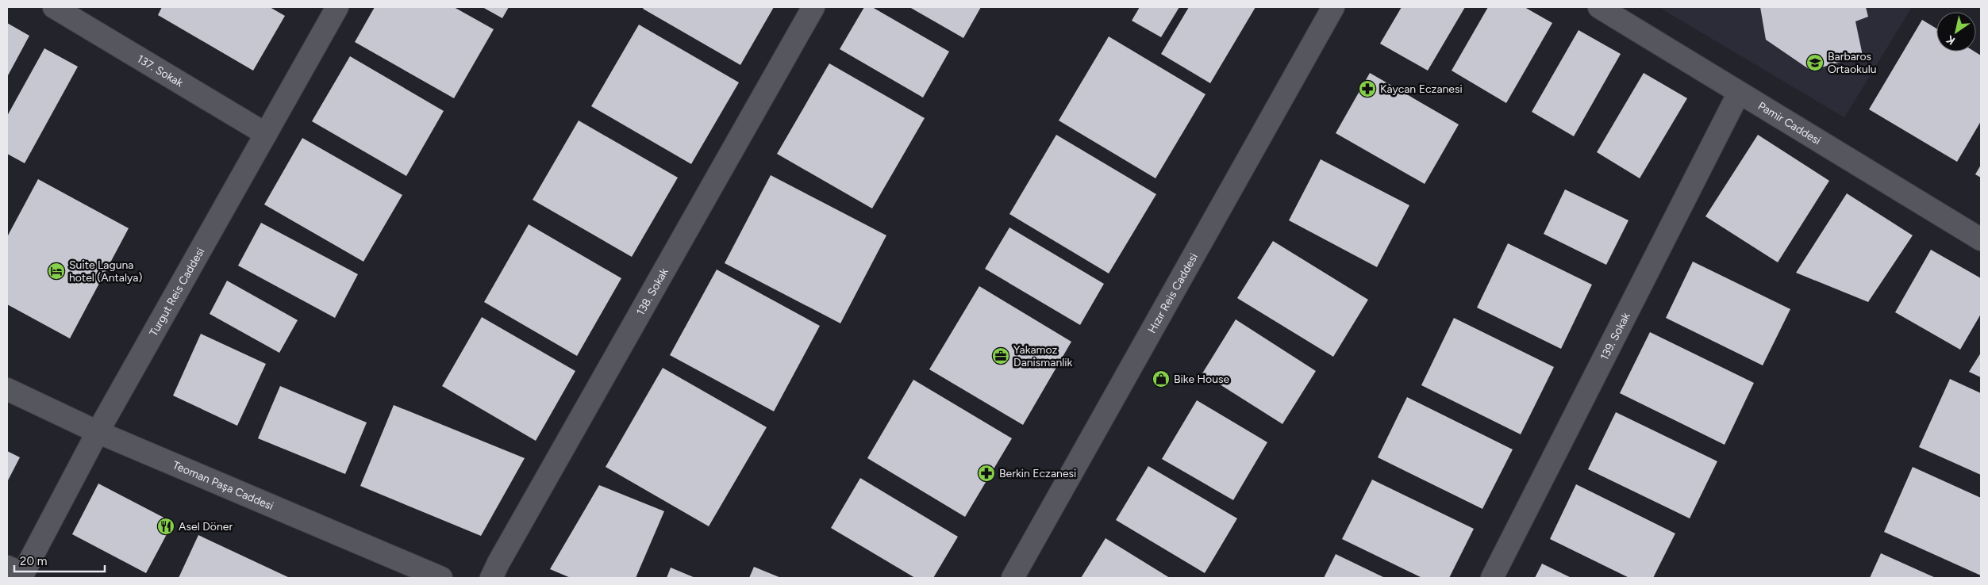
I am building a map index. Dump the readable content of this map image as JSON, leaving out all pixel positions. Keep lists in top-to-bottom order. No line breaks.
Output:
{"streets":{"street":["137. Sokak","Pamir Caddesi","Turgut Reis Caddesi","138. Sokak","Hızır Reis Caddesi","139. Sokak","Teoman Paşa Caddesi"]},"crossings":[["137. Sokak","Turgut Reis Caddesi"],["Pamir Caddesi","139. Sokak"],["Turgut Reis Caddesi","Teoman Paşa Caddesi"]],"places":{"school or university":["Barbaros Ortaokulu"],"pharmacy":["Kaycan Eczanesi","Berkin Eczanesi"],"hotel":["Suite Laguna hotel (Antalya)"],"office":["Yakamoz Danismanlik"],"shop":["Bike House"],"restaurant":["Asel Döner"]},"scale_bar":"20 m","north":"bottom left"}
